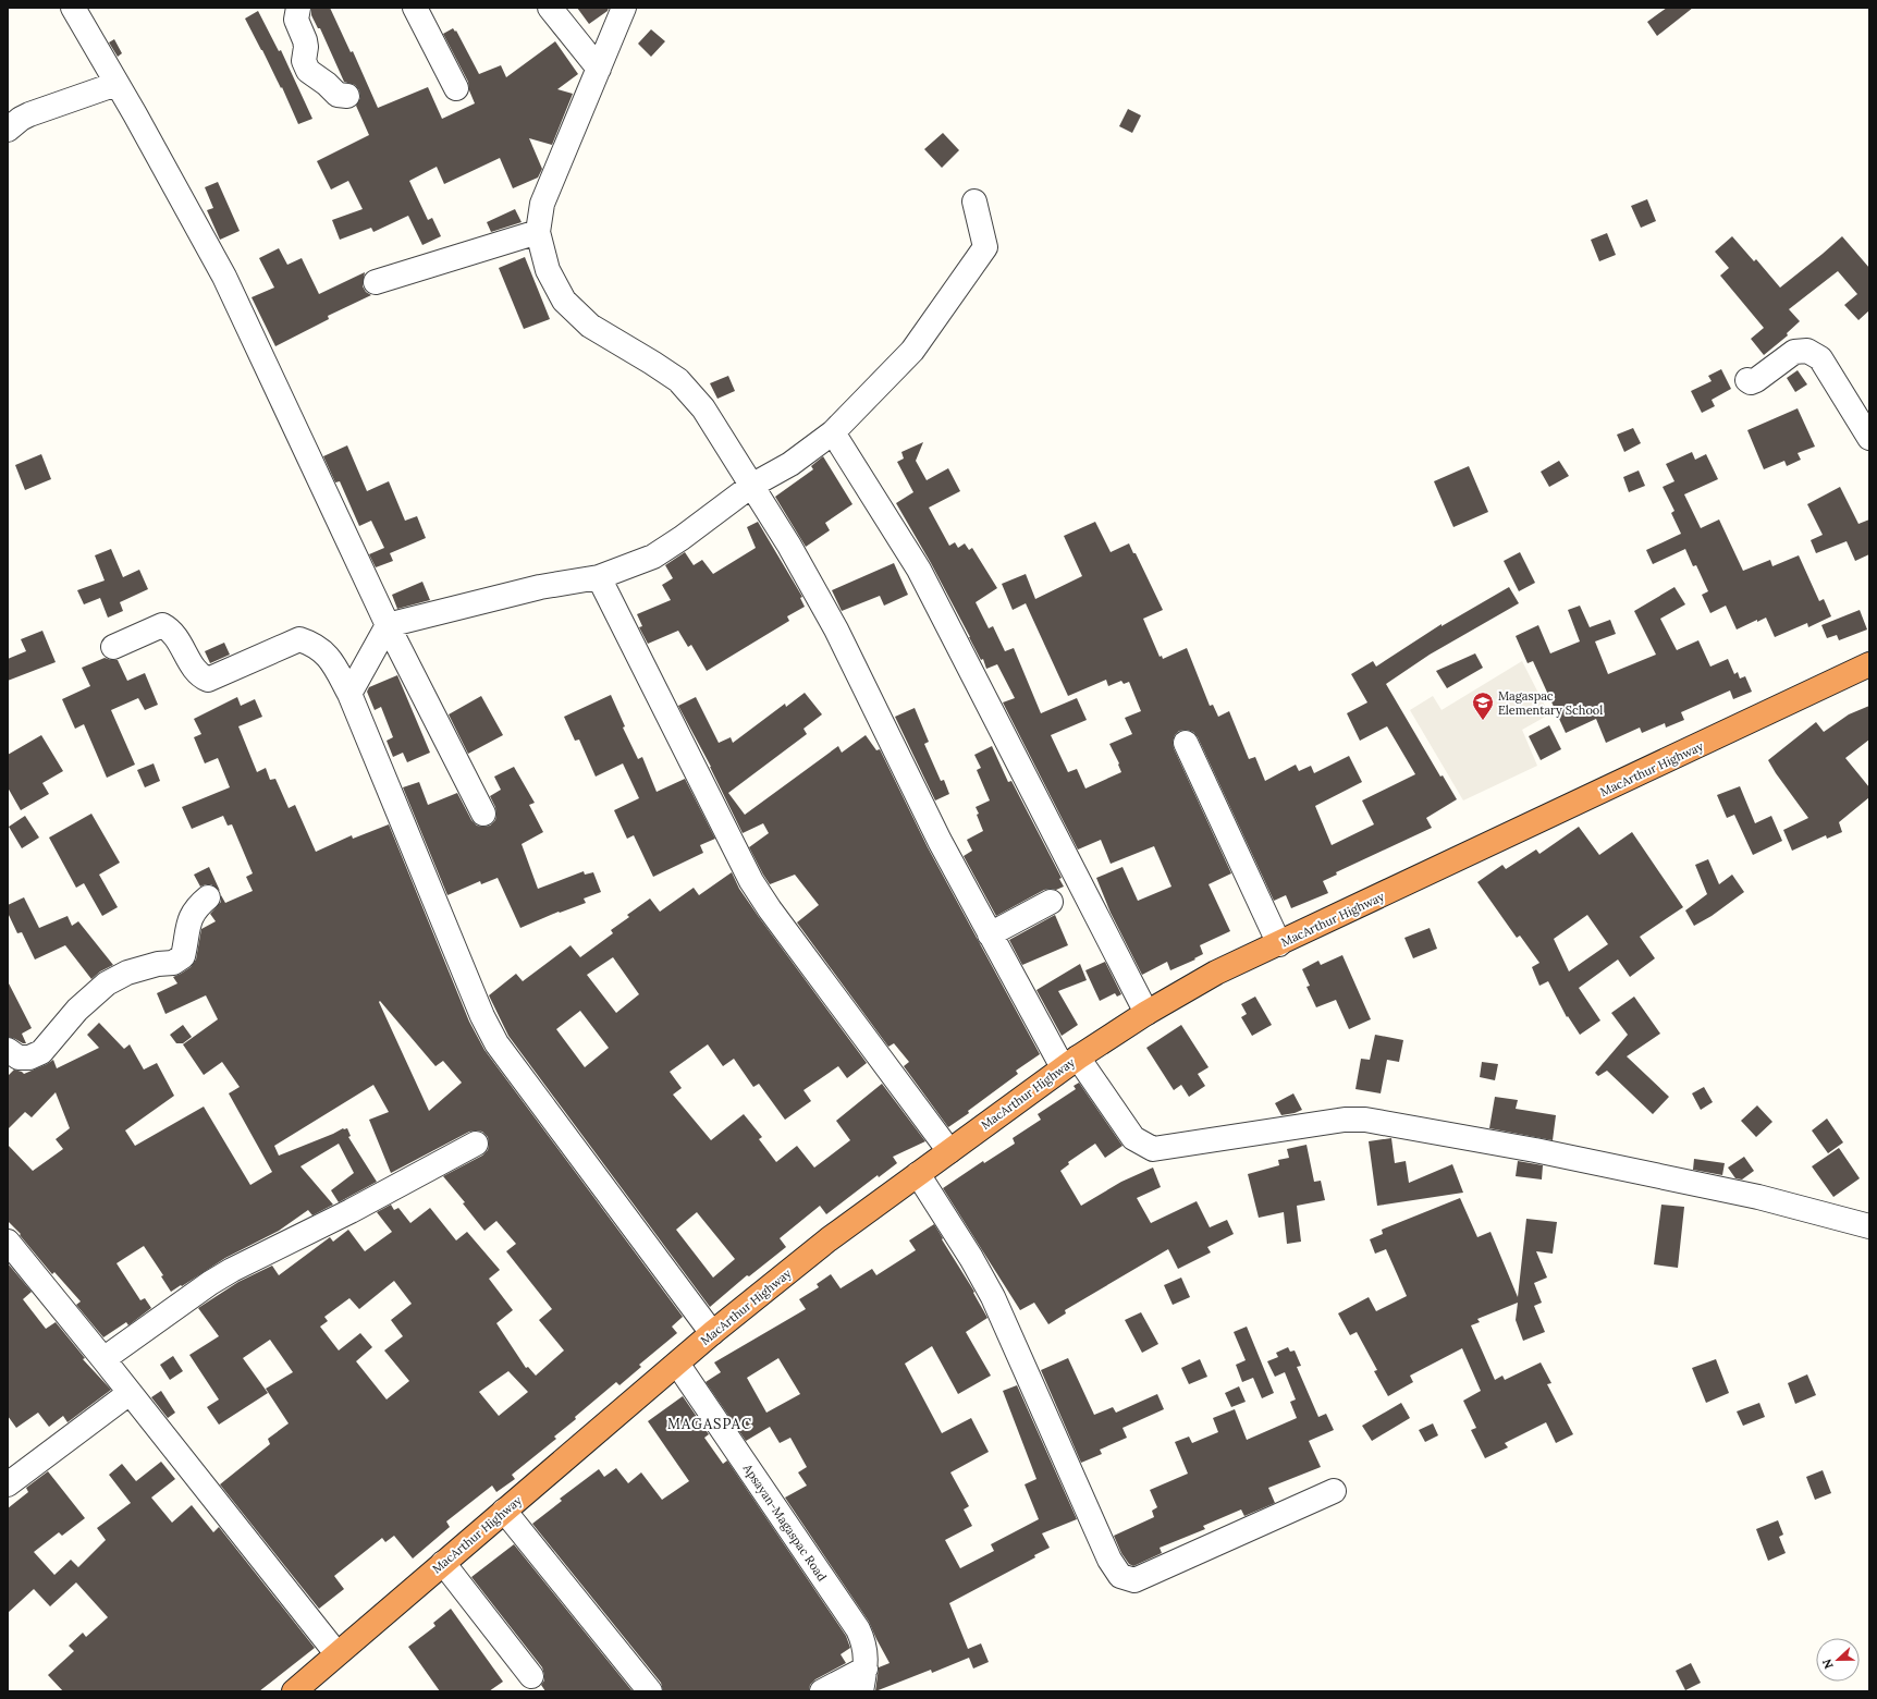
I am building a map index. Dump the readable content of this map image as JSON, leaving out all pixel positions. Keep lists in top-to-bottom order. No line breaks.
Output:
{"streets":{"highway":["MacArthur Highway"],"street":["Apsayan-Magaspac Road"]},"crossings":[["MacArthur Highway","Apsayan-Magaspac Road"]],"districts":["MAGASPAC"],"places":{"school or university":["Magaspac Elementary School"]},"north":"left"}
